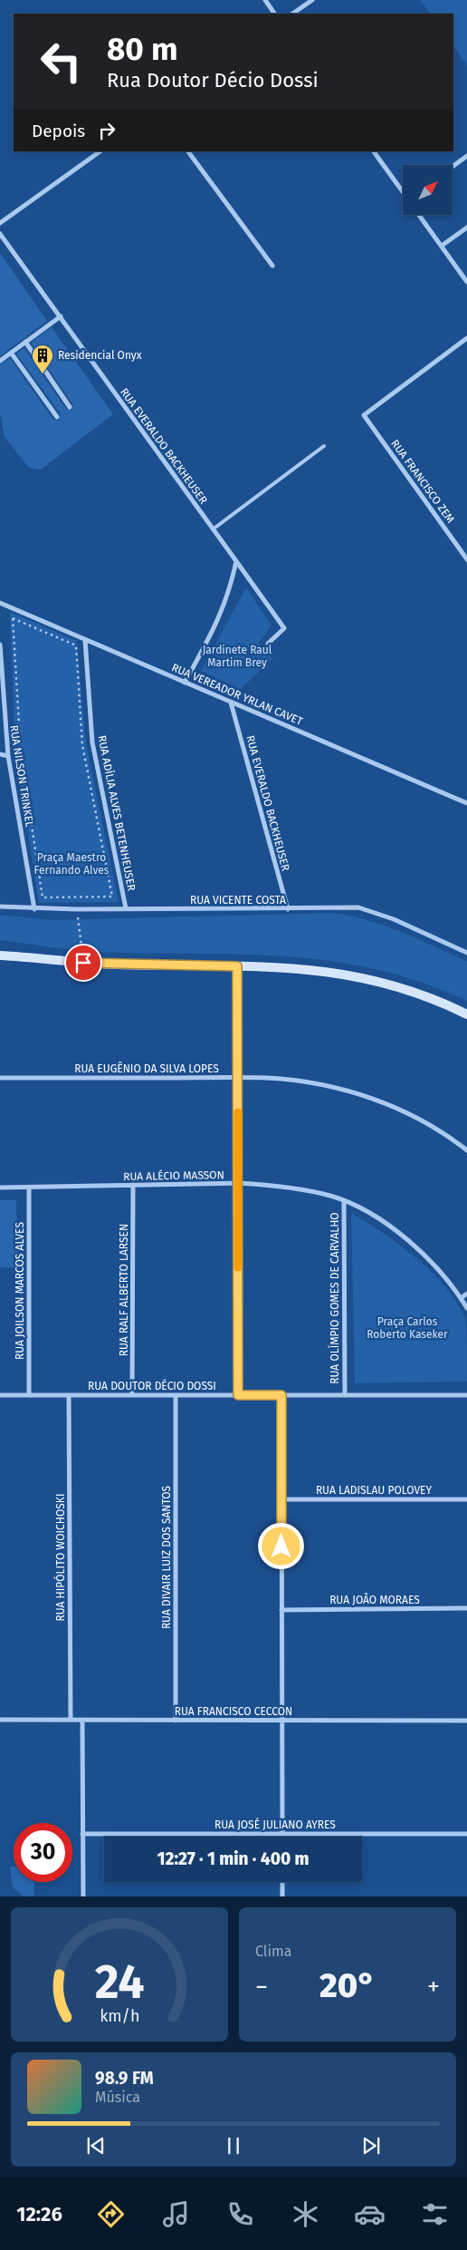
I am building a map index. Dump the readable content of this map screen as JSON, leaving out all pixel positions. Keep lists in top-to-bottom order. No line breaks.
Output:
{"streets":{"street":["RUA EVERALDO BACKHEUSER","RUA FRANCISCO ZEM","RUA VEREADOR YRLAN CAVET","RUA NILSON TRINKEL","RUA ADÍLIA ALVES BETENHEUSER","RUA VICENTE COSTA","RUA EUGÊNIO DA SILVA LOPES","RUA ALÉCIO MASSON","RUA RALF ALBERTO LARSEN","RUA JOILSON MARCOS ALVES","RUA OLÍMPIO GOMES DE CARVALHO","RUA DOUTOR DÉCIO DOSSI","RUA LADISLAU POLOVEY","RUA HIPÓLITO WOICHOSKI","RUA DIVAIR LUIZ DOS SANTOS","RUA JOÃO MORAES","RUA FRANCISCO CECCON","RUA JOSÉ JULIANO AYRES"]},"crossings":[["RUA EVERALDO BACKHEUSER","RUA VEREADOR YRLAN CAVET"],["RUA EVERALDO BACKHEUSER","RUA VICENTE COSTA"],["RUA VEREADOR YRLAN CAVET","RUA ADÍLIA ALVES BETENHEUSER"],["RUA NILSON TRINKEL","RUA VICENTE COSTA"],["RUA ADÍLIA ALVES BETENHEUSER","RUA VICENTE COSTA"],["RUA ALÉCIO MASSON","RUA RALF ALBERTO LARSEN"],["RUA ALÉCIO MASSON","RUA JOILSON MARCOS ALVES"],["RUA ALÉCIO MASSON","RUA OLÍMPIO GOMES DE CARVALHO"],["RUA RALF ALBERTO LARSEN","RUA DOUTOR DÉCIO DOSSI"],["RUA JOILSON MARCOS ALVES","RUA DOUTOR DÉCIO DOSSI"],["RUA OLÍMPIO GOMES DE CARVALHO","RUA DOUTOR DÉCIO DOSSI"],["RUA DOUTOR DÉCIO DOSSI","RUA HIPÓLITO WOICHOSKI"],["RUA DOUTOR DÉCIO DOSSI","RUA DIVAIR LUIZ DOS SANTOS"],["RUA HIPÓLITO WOICHOSKI","RUA FRANCISCO CECCON"],["RUA DIVAIR LUIZ DOS SANTOS","RUA FRANCISCO CECCON"]],"parks":["Jardinete Raul Martim Brey","Praça Maestro Fernando Alves","Praça Carlos Roberto Kaseker"],"places":{"building":["Residencial Onyx"]},"north":"top right","page":{"turn":["80 m","Rua Doutor Décio Dossi"],"then":"Depois","limit":"30","trip":"12:27 · 1 min · 400 m","tile":"Clima","heat":["−","20°","+"],"song":["98.9 FM","Música"],"tabs":"12:26","gauge":["24","km/h"]}}
